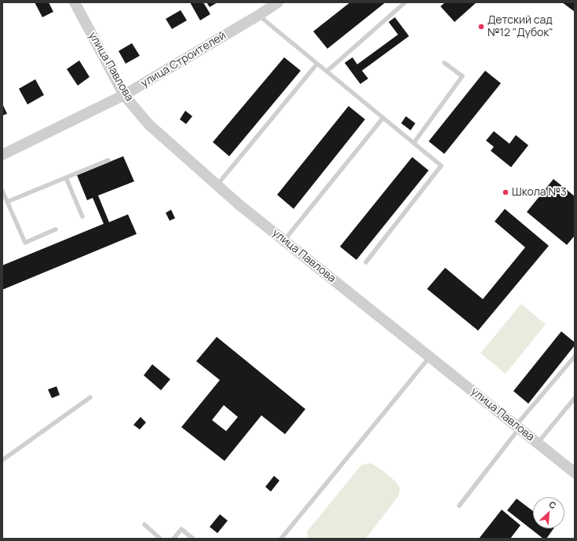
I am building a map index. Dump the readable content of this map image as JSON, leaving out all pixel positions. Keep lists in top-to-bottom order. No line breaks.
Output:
{"streets":{"street":["улица Строителей","улица Павлова"]},"crossings":[["улица Строителей","улица Павлова"]],"places":["Детский сад №12 \"Дубок\"","Школа №3"],"north":"top right"}
